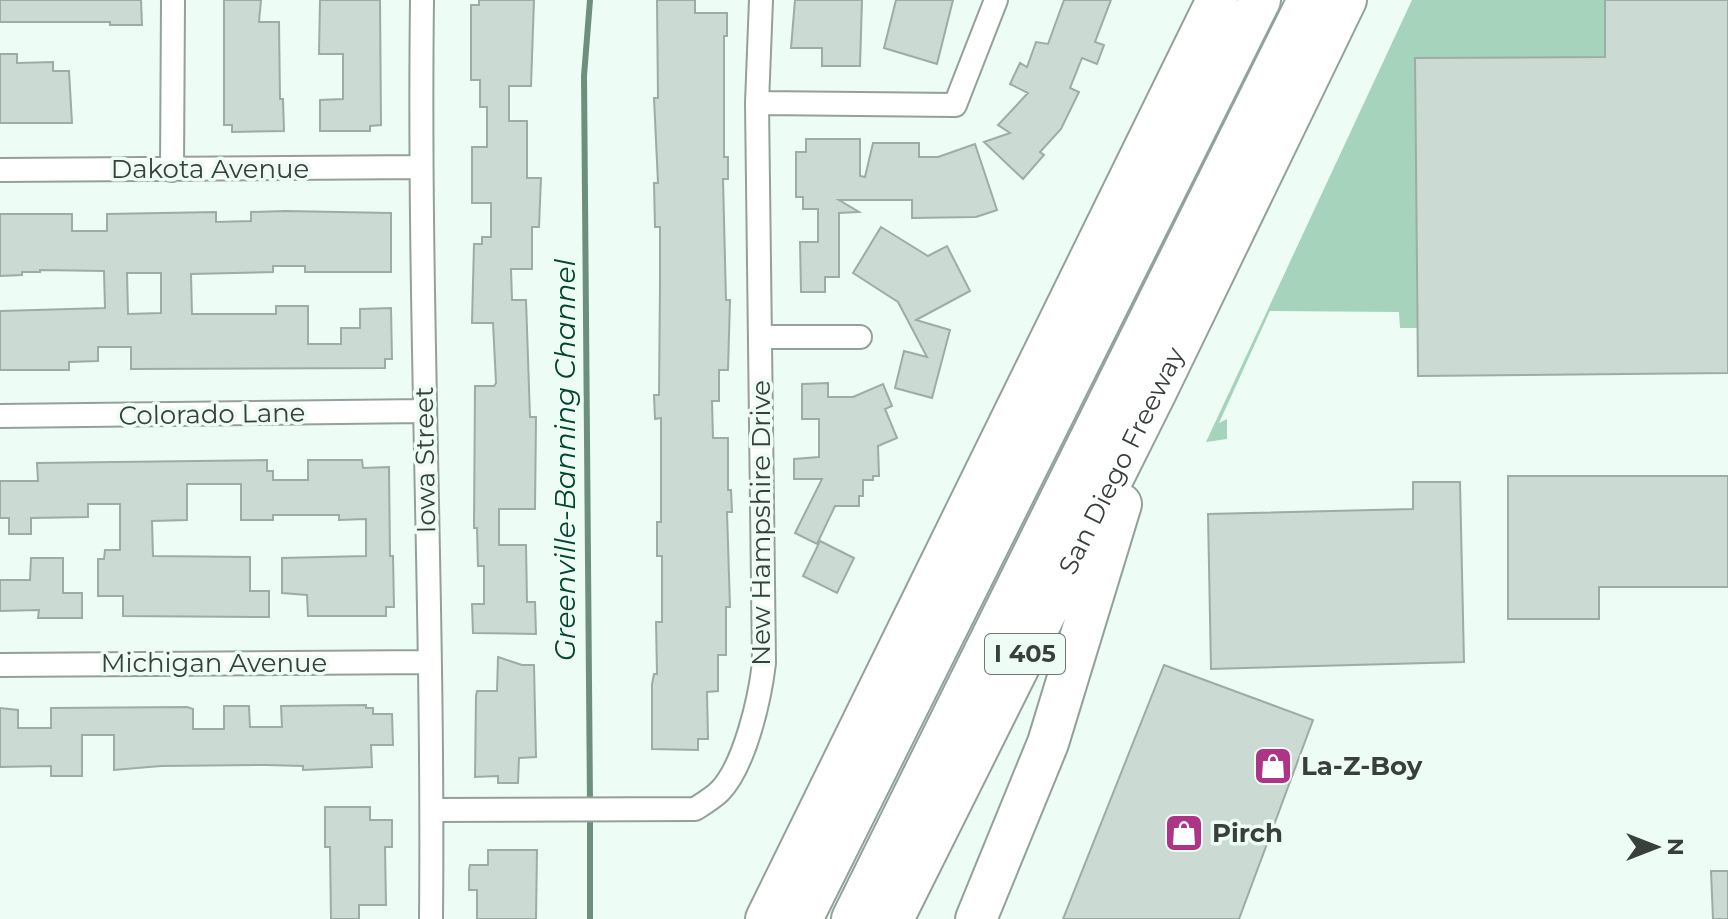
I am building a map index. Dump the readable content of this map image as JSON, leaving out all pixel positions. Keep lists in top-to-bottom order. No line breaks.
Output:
{"streets":{"highway":["San Diego Freeway","I 405"],"street":["Dakota Avenue","Colorado Lane","Iowa Street","New Hampshire Drive","Michigan Avenue"]},"crossings":[["Dakota Avenue","Iowa Street"],["Colorado Lane","Iowa Street"],["Iowa Street","New Hampshire Drive"],["Iowa Street","Michigan Avenue"]],"water":["Greenville-Banning Channel"],"places":{"shop":["La-Z-Boy","Pirch"]},"north":"right"}
